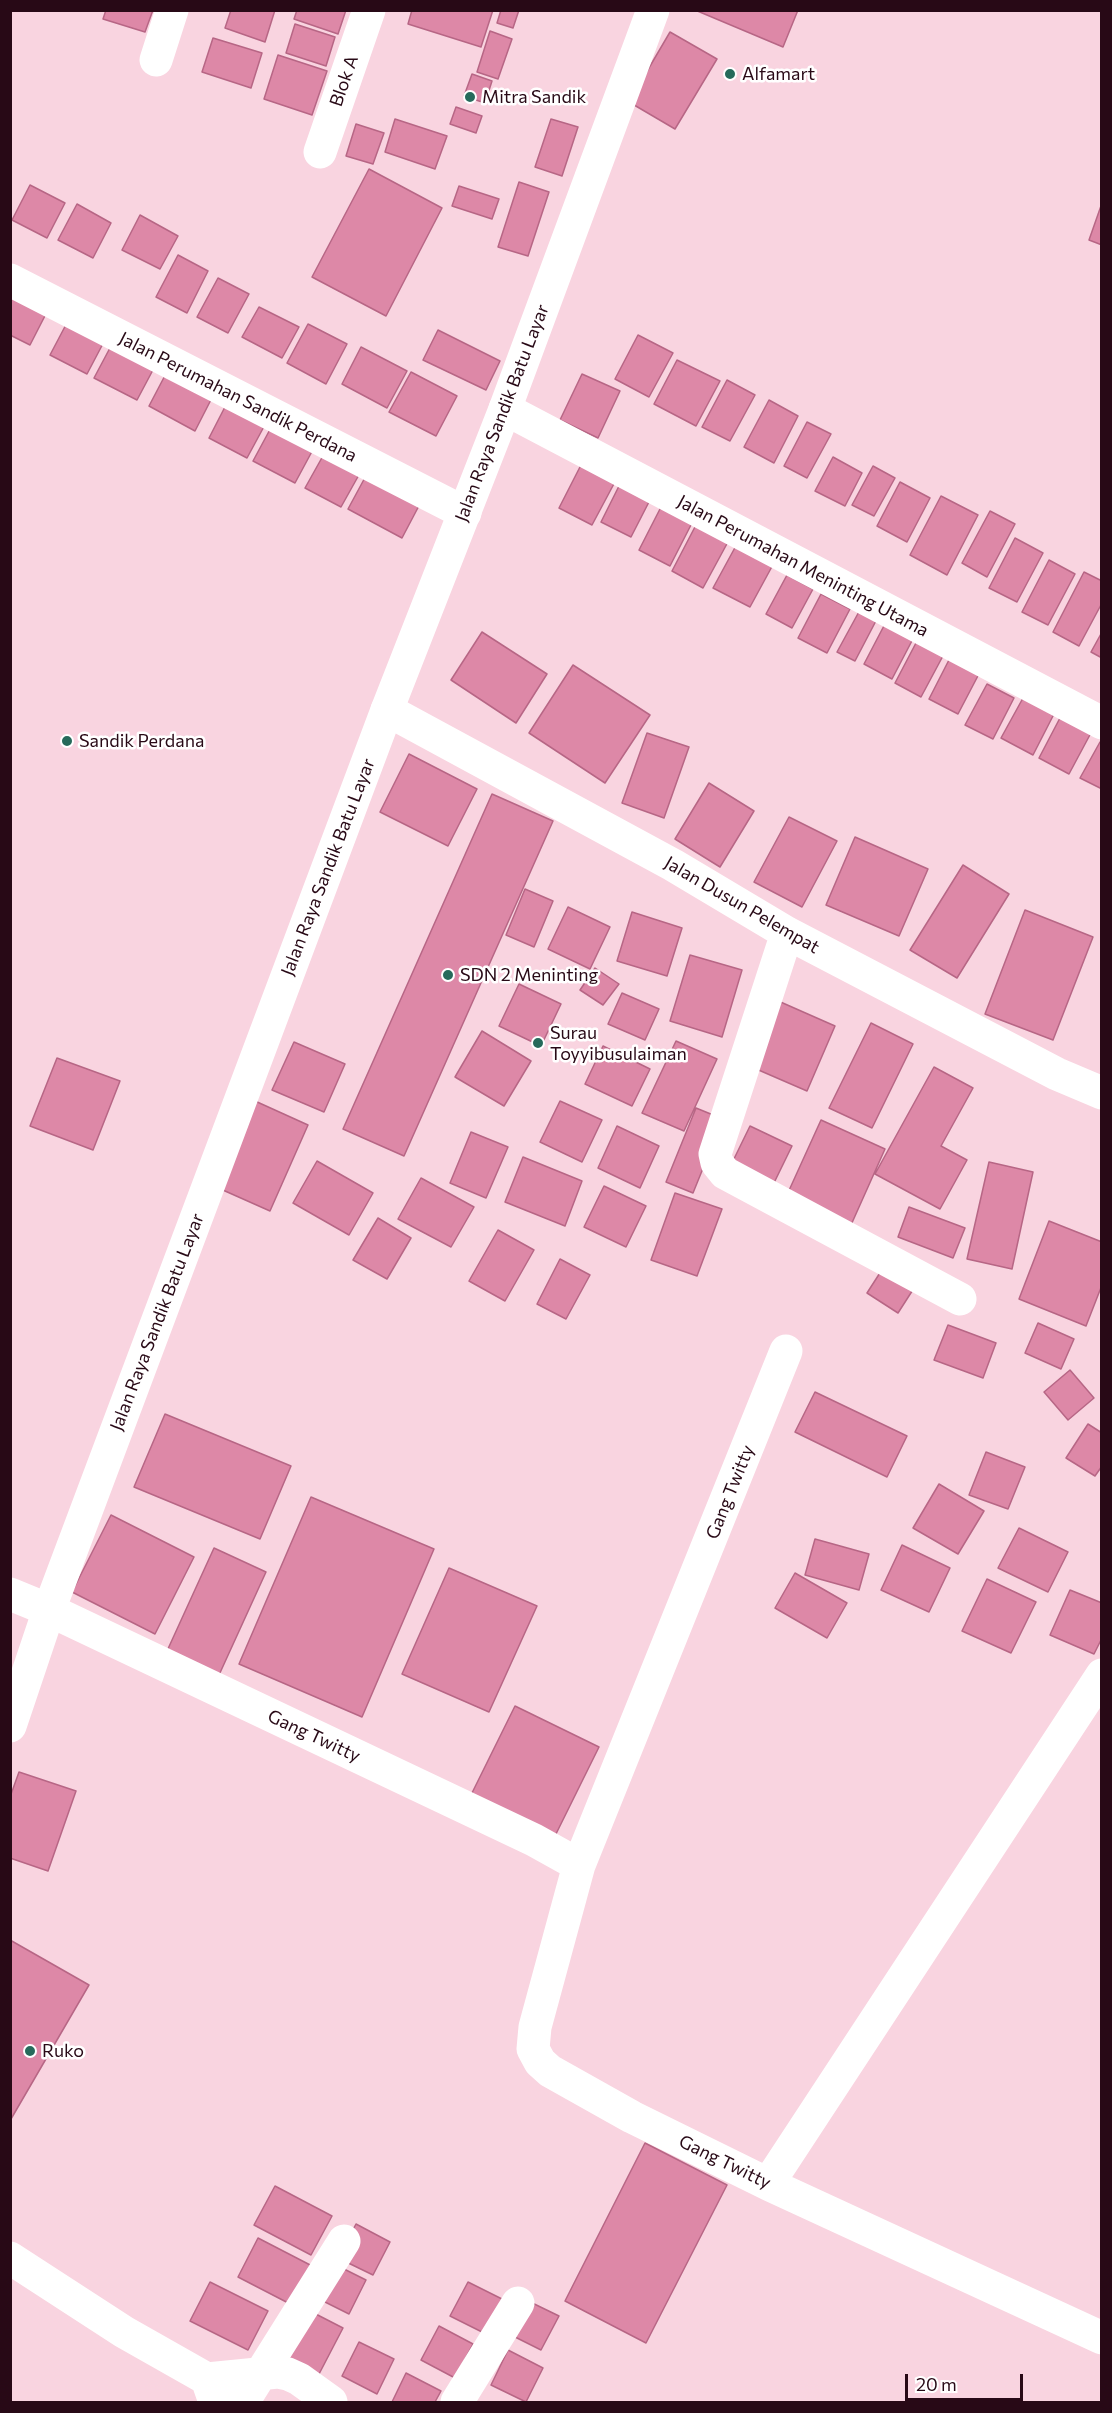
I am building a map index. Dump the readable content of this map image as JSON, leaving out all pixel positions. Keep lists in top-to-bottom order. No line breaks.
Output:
{"streets":{"street":["Blok A","Jalan Perumahan Sandik Perdana","Jalan Raya Sandik Batu Layar","Jalan Perumahan Meninting Utama","Jalan Dusun Pelempat","Gang Twitty"]},"crossings":[["Jalan Perumahan Sandik Perdana","Jalan Raya Sandik Batu Layar"],["Jalan Raya Sandik Batu Layar","Jalan Perumahan Meninting Utama"],["Jalan Raya Sandik Batu Layar","Jalan Dusun Pelempat"],["Jalan Raya Sandik Batu Layar","Gang Twitty"]],"places":["Alfamart","Mitra Sandik","Sandik Perdana","SDN 2 Meninting","Surau Toyyibusulaiman","Ruko"],"scale_bar":"20 m"}
